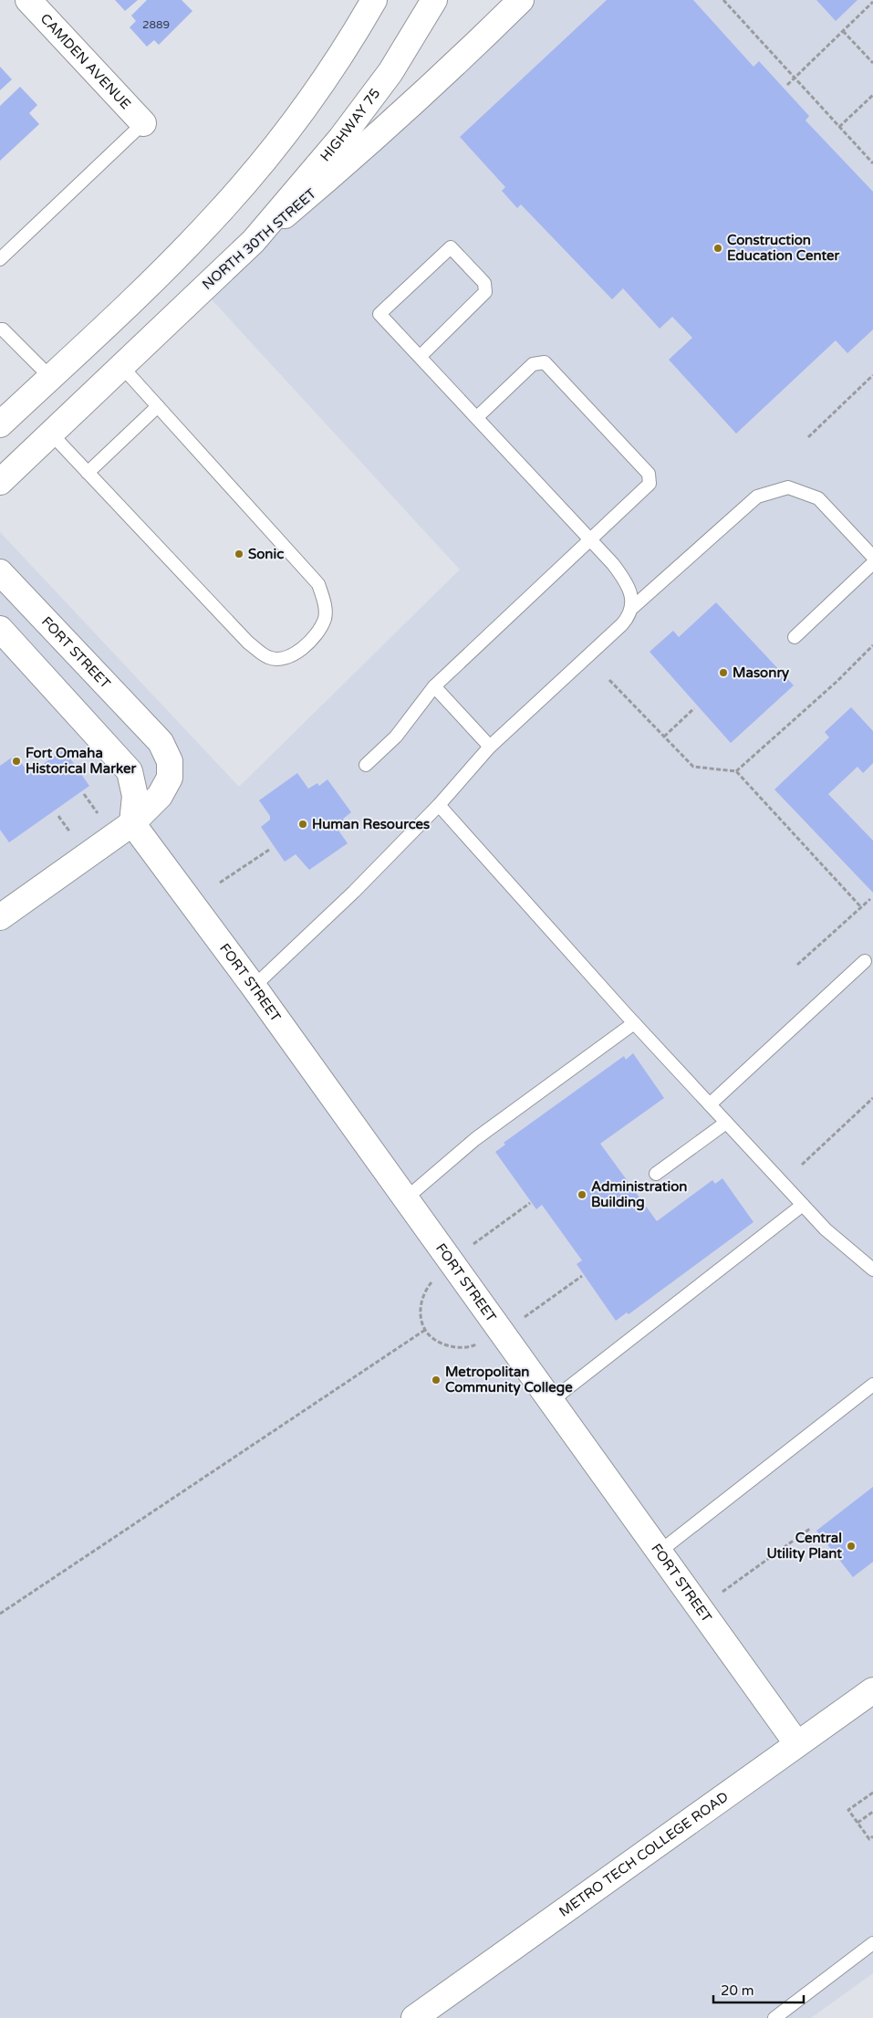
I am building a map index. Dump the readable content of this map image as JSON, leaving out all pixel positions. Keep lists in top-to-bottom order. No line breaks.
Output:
{"streets":{"main road":["CAMDEN AVENUE","HIGHWAY 75","NORTH 30TH STREET","FORT STREET","METRO TECH COLLEGE ROAD"]},"crossings":[["HIGHWAY 75","NORTH 30TH STREET"],["FORT STREET","METRO TECH COLLEGE ROAD"]],"places":["Construction Education Center","Sonic","Masonry","Fort Omaha Historical Marker","Human Resources","Administration Building","Metropolitan Community College","Central Utility Plant"],"house_numbers":["2889"],"scale_bar":"20 m"}
